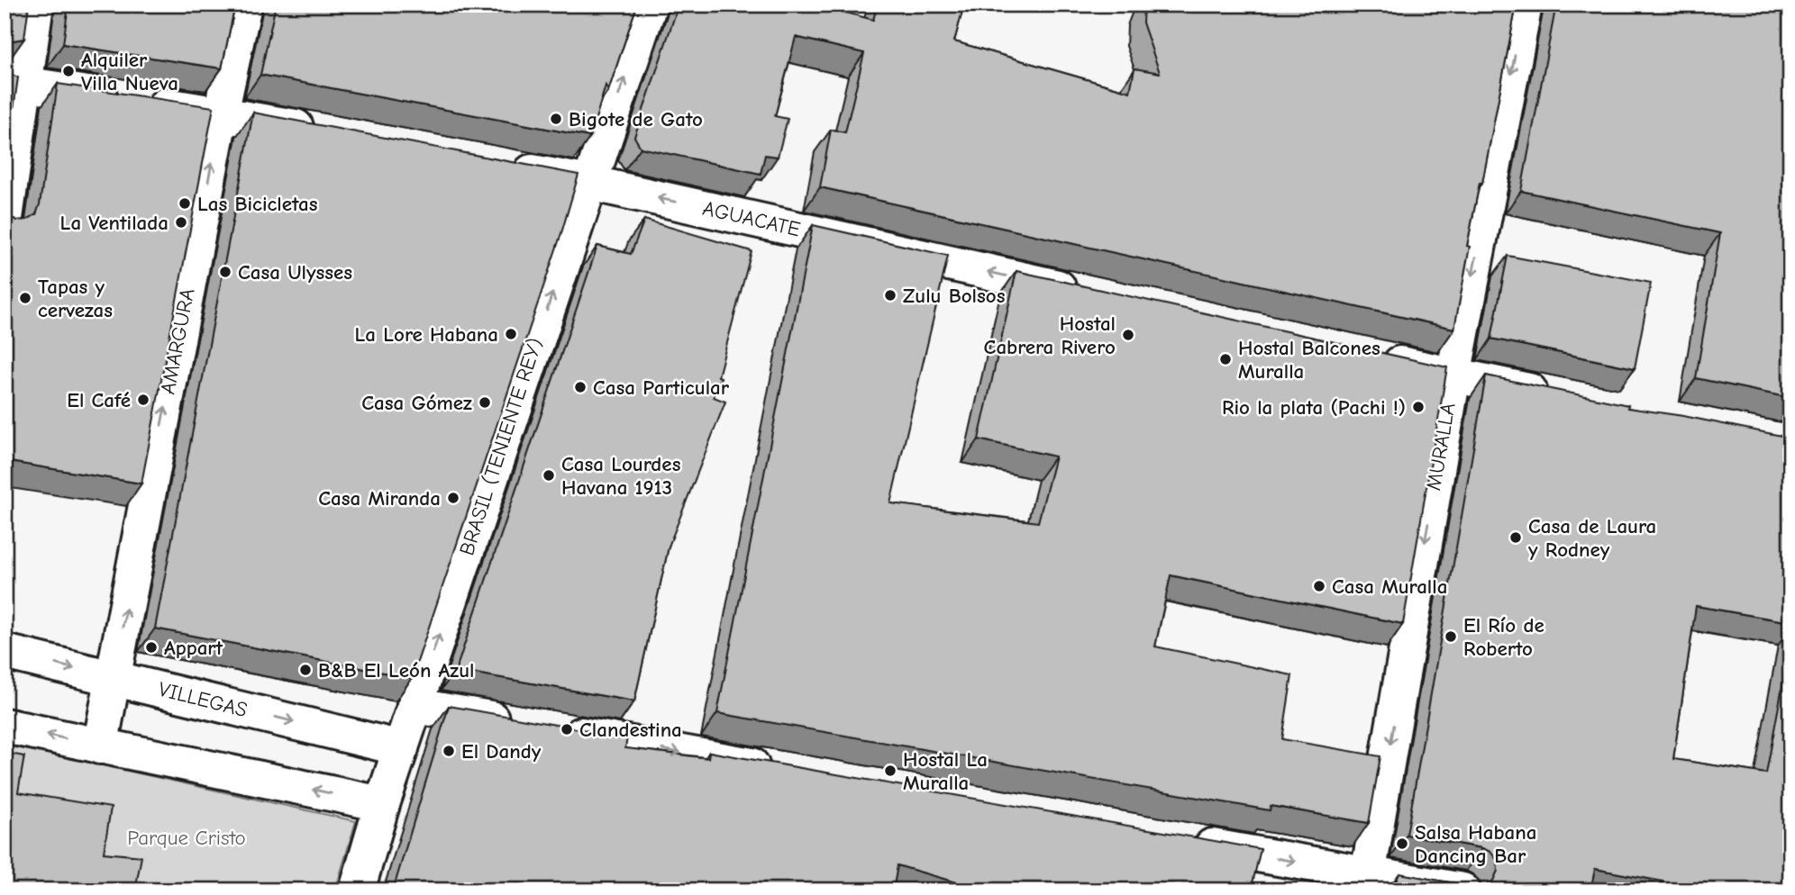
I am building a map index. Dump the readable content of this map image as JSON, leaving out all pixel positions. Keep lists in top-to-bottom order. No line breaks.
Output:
{"streets":{"street":["AGUACATE","AMARGURA","BRASIL (TENIENTE REY)","MURALLA","VILLEGAS"]},"crossings":[["AGUACATE","BRASIL (TENIENTE REY)"],["AMARGURA","VILLEGAS"],["BRASIL (TENIENTE REY)","VILLEGAS"]],"one_way":["AGUACATE","AMARGURA","BRASIL (TENIENTE REY)","MURALLA"],"parks":["Parque Cristo"],"places":["Alquiler Villa Nueva","Bigote de Gato","Las Bicicletas","La Ventilada","Casa Ulysses","Zulu Bolsos","Tapas y cervezas","La Lore Habana","Hostal Cabrera Rivero","Hostal Balcones Muralla","Casa Particular","El Café","Casa Gómez","Rio la plata (Pachi !)","Casa Lourdes Havana 1913","Casa Miranda","Casa de Laura y Rodney","Casa Muralla","El Río de Roberto","Appart","B&B El León Azul","Clandestina","El Dandy","Hostal La Muralla","Salsa Habana Dancing Bar"]}
